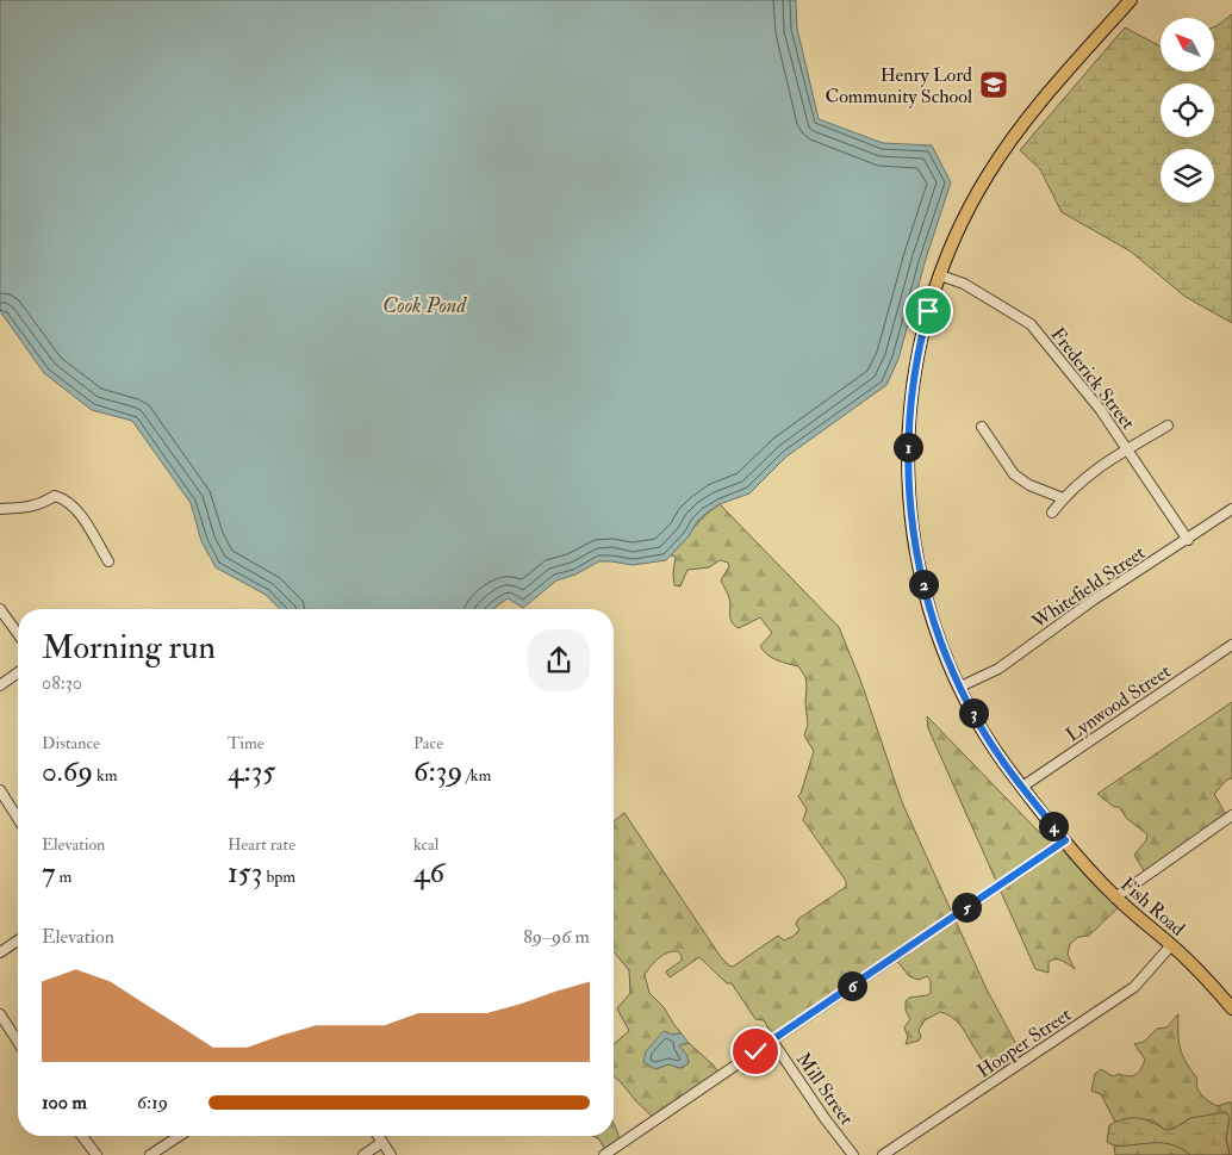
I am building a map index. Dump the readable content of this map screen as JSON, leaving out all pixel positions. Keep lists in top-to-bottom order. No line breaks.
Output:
{"streets":{"main road":["Fish Road"],"street":["Frederick Street","Whitefield Street","Lynwood Street","Hooper Street","Mill Street"]},"crossings":[["Frederick Street","Whitefield Street"],["Frederick Street","Fish Road"],["Whitefield Street","Fish Road"],["Lynwood Street","Fish Road"],["Fish Road","Hooper Street"]],"water":["Cook Pond"],"places":{"school or university":["Henry Lord Community School"]},"north":"top left","page":{"pins":["1","2","3","4","5","6"],"heading":["Morning run","08:30"],"stats":[["Distance","0.69 km"],["Time","4:35"],["Pace","6:39 /km"],["Elevation","7 m"],["Heart rate","153 bpm"],["kcal","46"]],"chart":["Elevation","89–96 m"],"list":[{"name":"100 m","note":"6:19"}]}}
